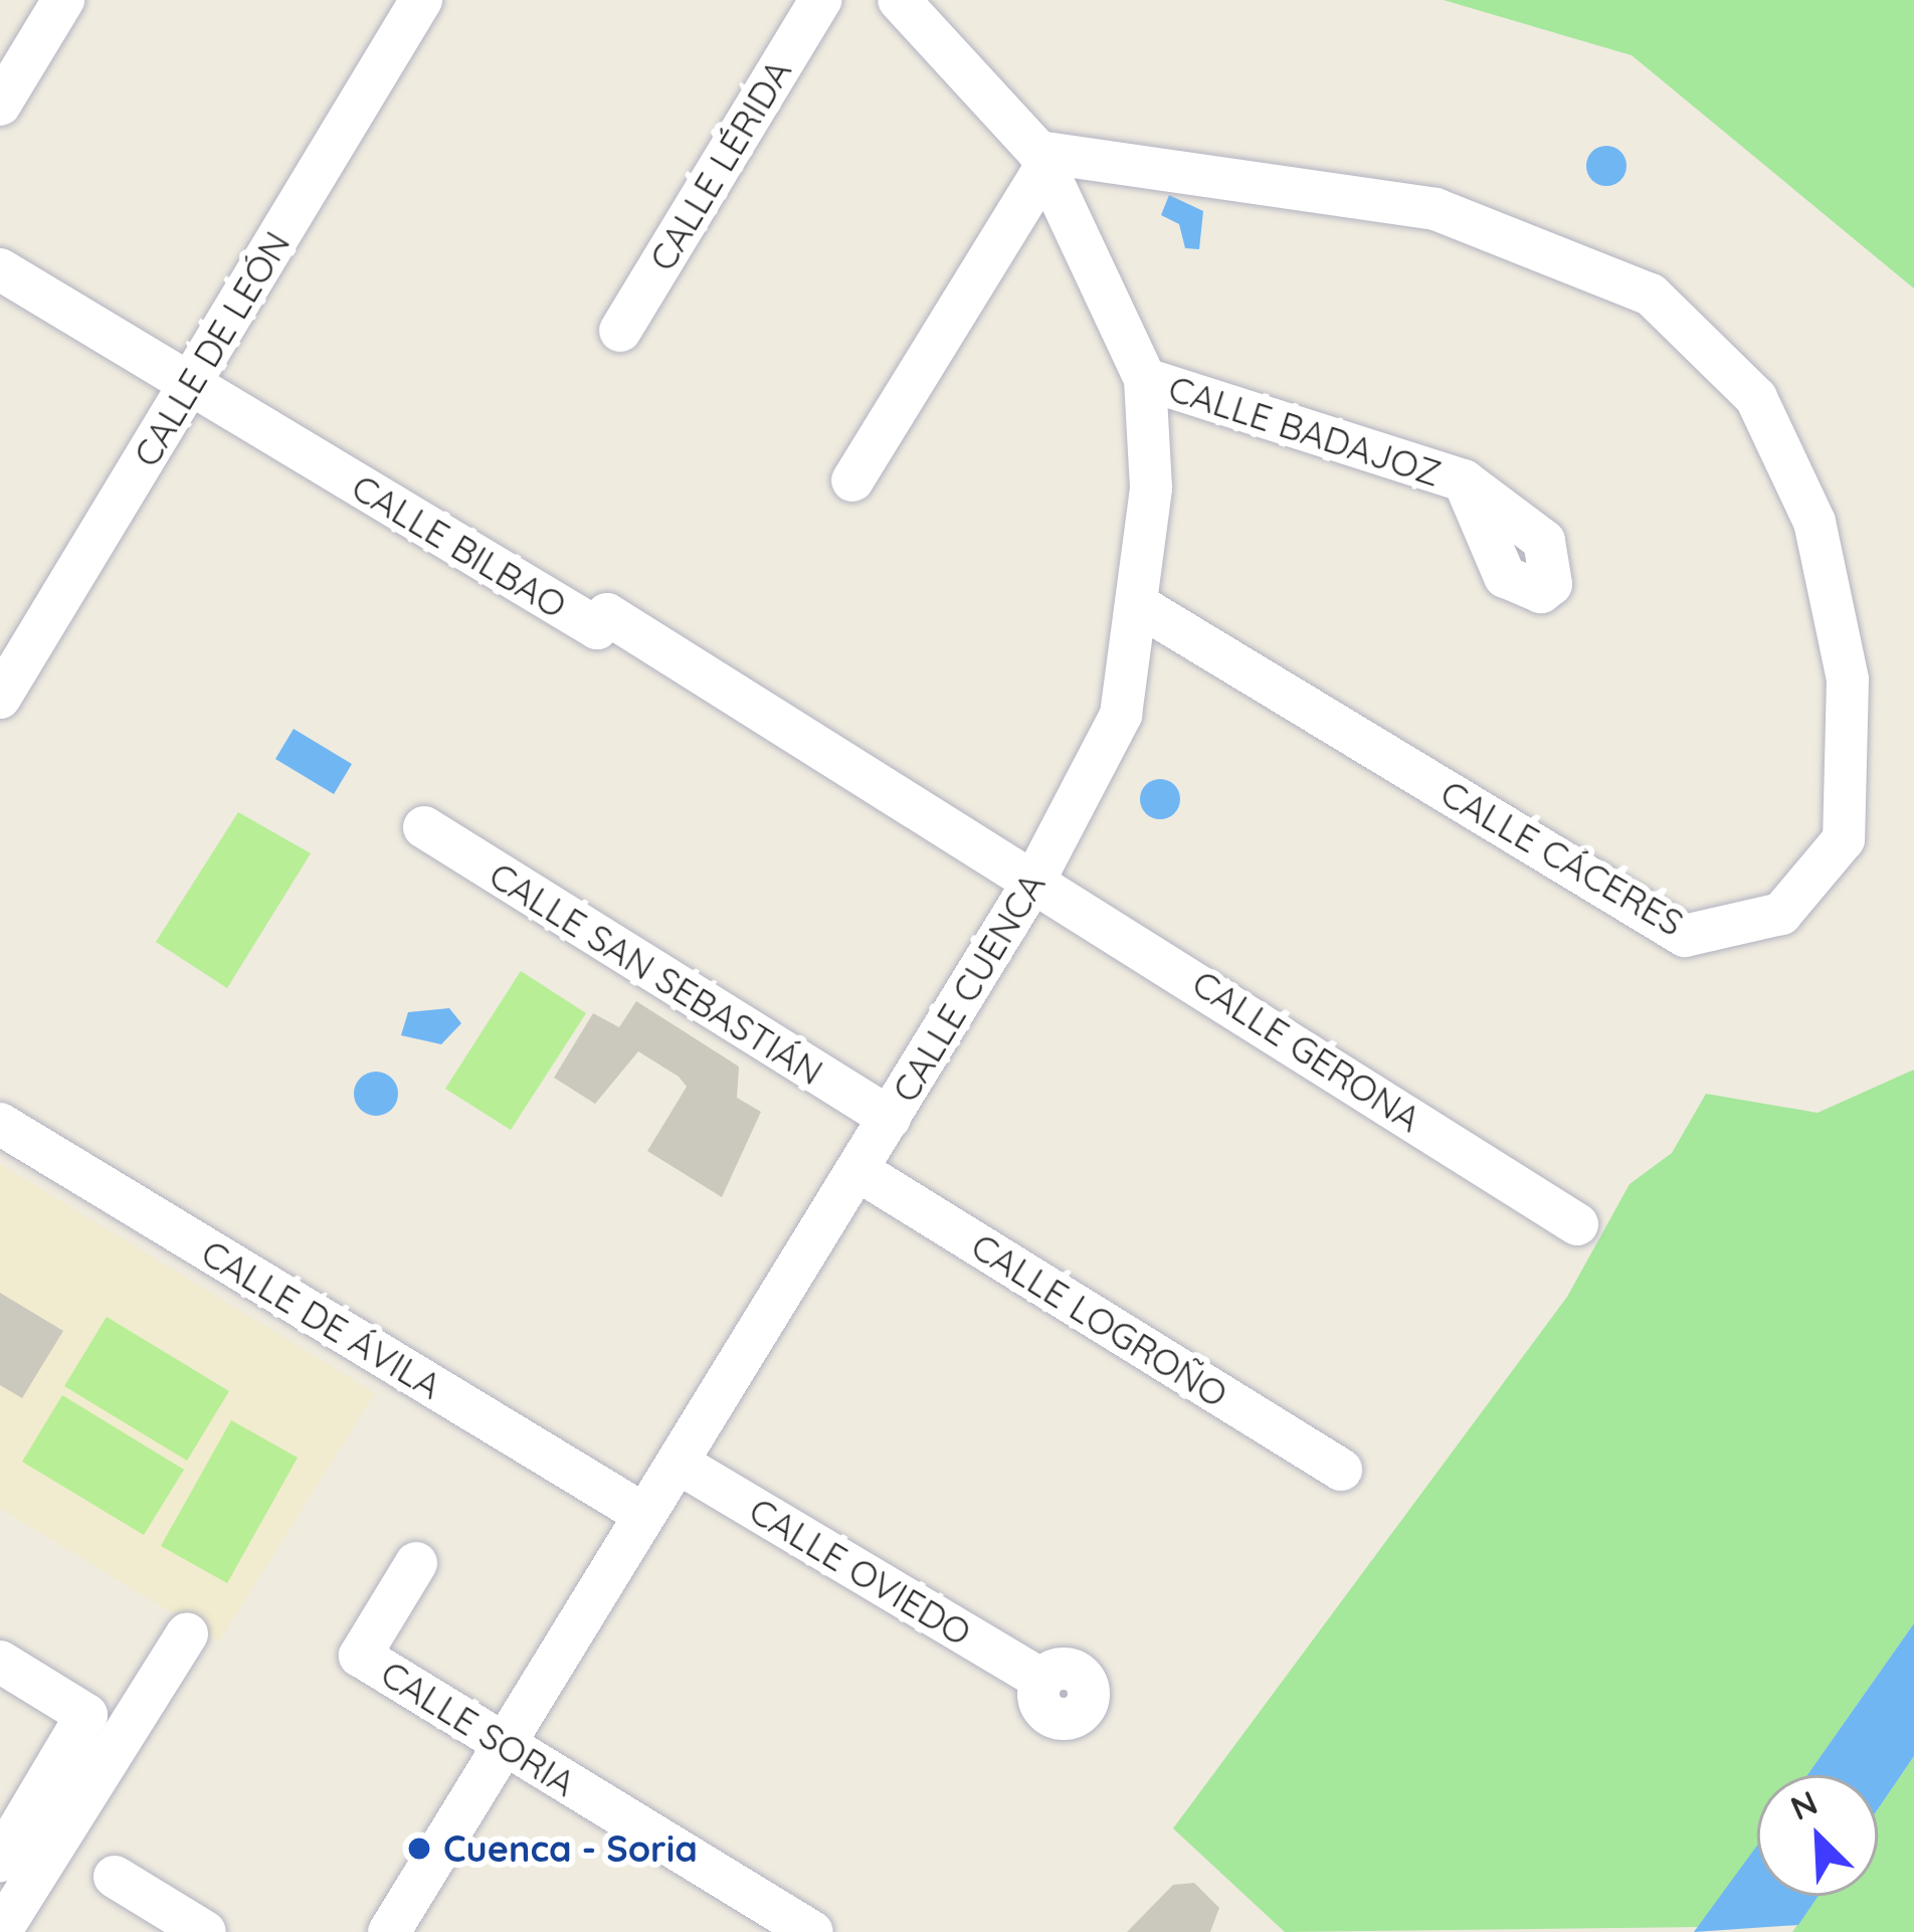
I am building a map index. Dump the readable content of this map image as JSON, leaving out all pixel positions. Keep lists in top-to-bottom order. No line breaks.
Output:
{"streets":{"street":["CALLE LÉRIDA","CALLE DE LEÓN","CALLE BADAJOZ","CALLE BILBAO","CALLE CÁCERES","CALLE SAN SEBASTIÁN","CALLE CUENCA","CALLE GERONA","CALLE DE ÁVILA","CALLE LOGROÑO","CALLE OVIEDO","CALLE SORIA"]},"crossings":[["CALLE DE LEÓN","CALLE BILBAO"],["CALLE BADAJOZ","CALLE CUENCA"],["CALLE BILBAO","CALLE CUENCA"],["CALLE BILBAO","CALLE GERONA"],["CALLE CÁCERES","CALLE CUENCA"],["CALLE SAN SEBASTIÁN","CALLE CUENCA"],["CALLE CUENCA","CALLE GERONA"],["CALLE CUENCA","CALLE DE ÁVILA"],["CALLE CUENCA","CALLE LOGROÑO"],["CALLE CUENCA","CALLE OVIEDO"],["CALLE CUENCA","CALLE SORIA"]],"places":["Cuenca - Soria"],"north":"top left"}
